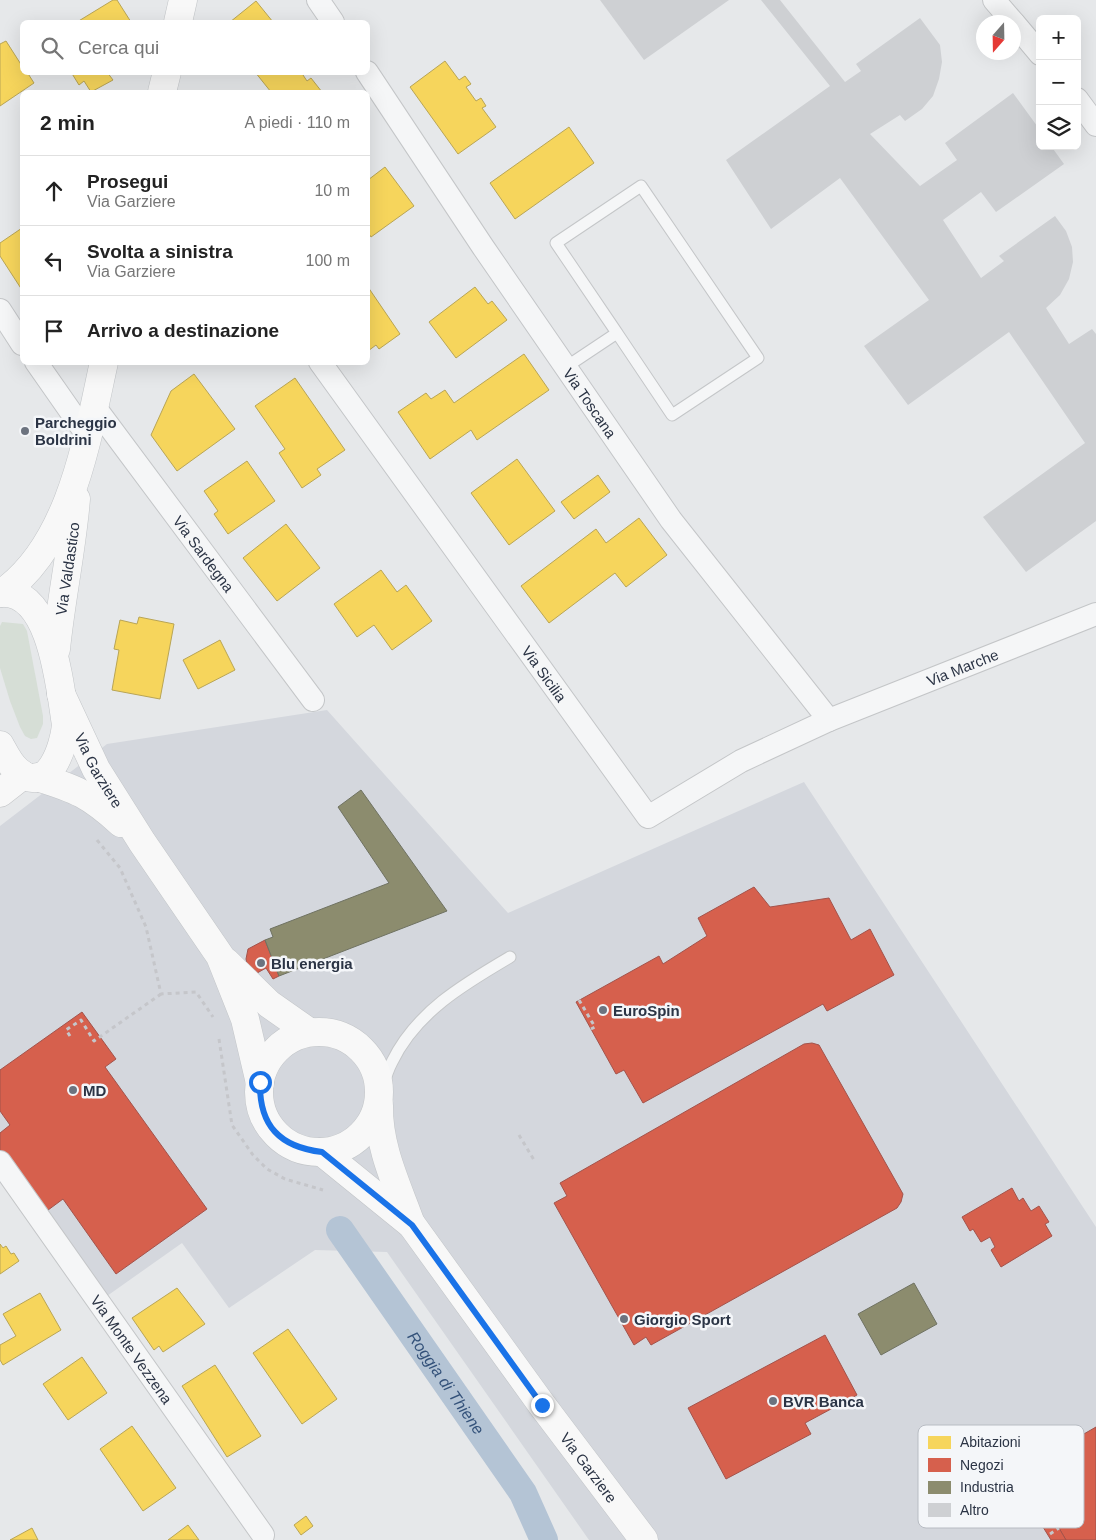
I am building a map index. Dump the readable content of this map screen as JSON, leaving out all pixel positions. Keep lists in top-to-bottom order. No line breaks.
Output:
{"streets":{"main road":["Via Valdastico","Via Garziere"],"street":["Via Toscana","Via Sardegna","Via Marche","Via Sicilia","Via Monte Vezzena"]},"crossings":[["Via Toscana","Via Marche"],["Via Toscana","Via Sicilia"],["Via Sardegna","Via Valdastico"],["Via Marche","Via Sicilia"]],"water":["Roggia di Thiene"],"places":["Parcheggio Boldrini","Blu energia","EuroSpin","MD","Giorgio Sport","BVR Banca"],"legend":["Abitazioni","Negozi","Industria","Altro"],"north":"bottom","page":{"map_buttons":["+","−"],"search":"Cerca qui","heading":["2 min","A piedi · 110 m"],"list":[["Prosegui","Via Garziere","10 m"],["Svolta a sinistra","Via Garziere","100 m"],"Arrivo a destinazione"]}}
